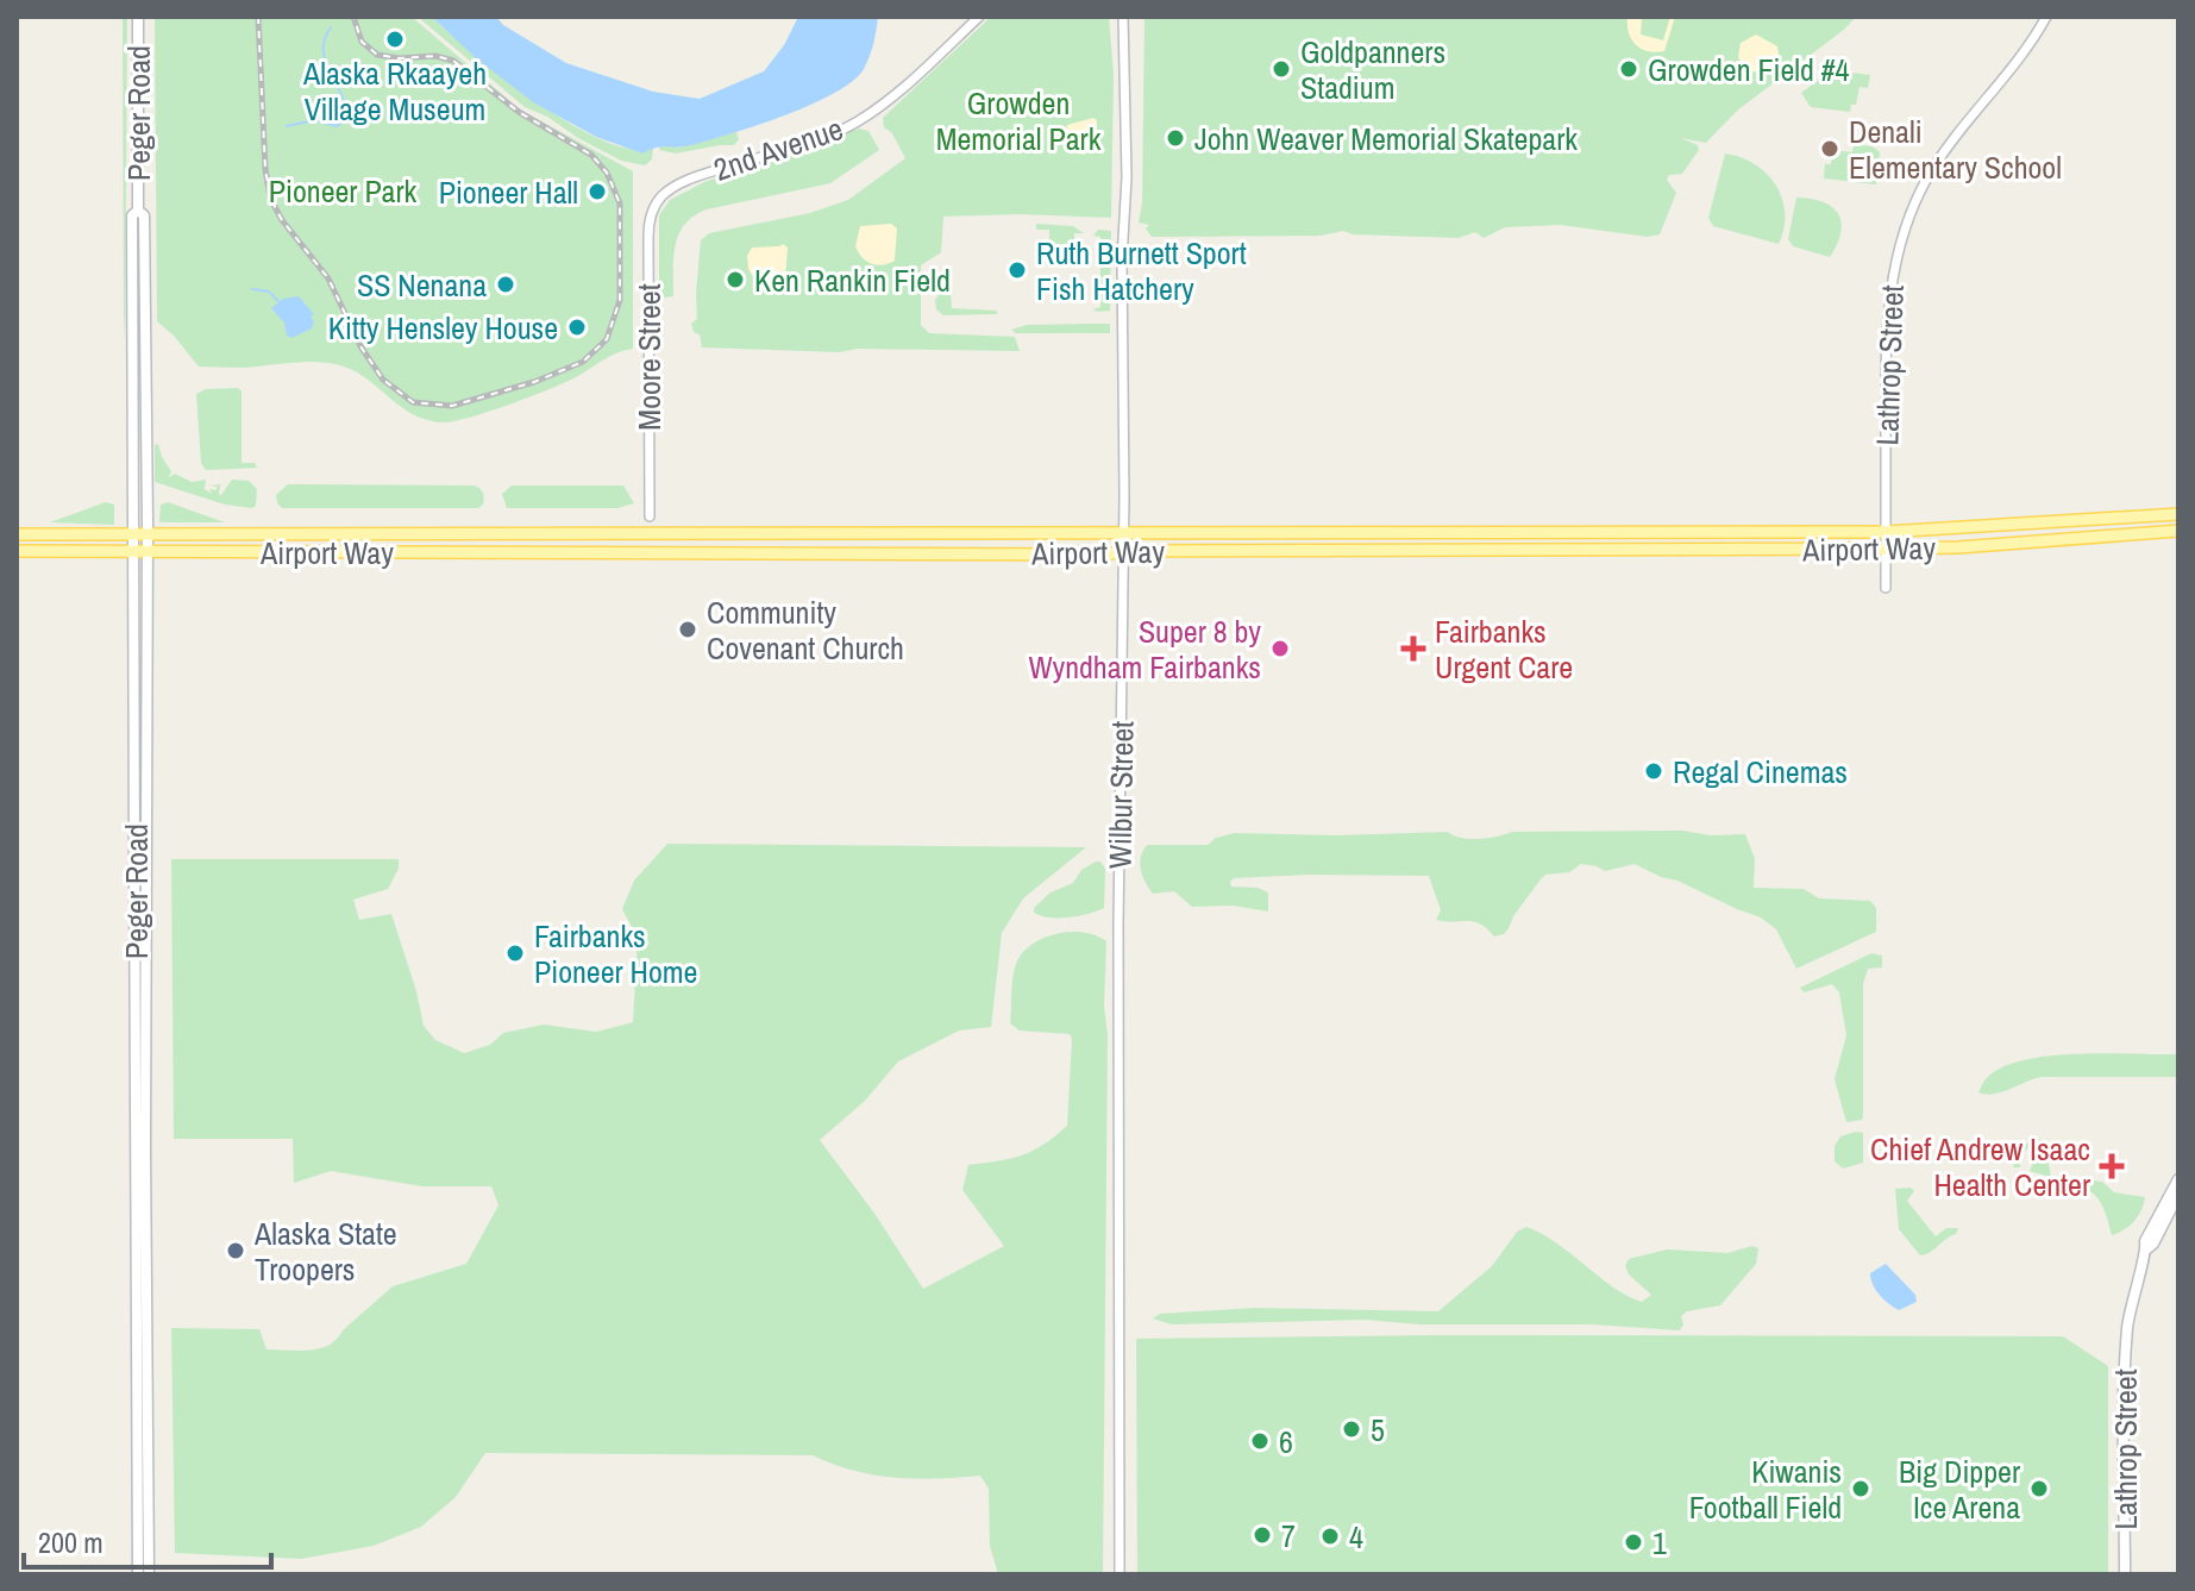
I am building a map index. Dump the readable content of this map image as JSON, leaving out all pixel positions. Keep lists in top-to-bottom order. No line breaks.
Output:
{"streets":{"main road":["Peger Road","Lathrop Street","Airport Way"],"street":["2nd Avenue","Moore Street","Wilbur Street"]},"crossings":[["Peger Road","Airport Way"],["2nd Avenue","Moore Street"],["Lathrop Street","Airport Way"],["Airport Way","Wilbur Street"]],"parks":["Growden Memorial Park","Pioneer Park"],"places":{"other":["Alaska Rkaayeh Village Museum","Goldpanners Stadium","Growden Field #4","John Weaver Memorial Skatepark","Denali Elementary School","Pioneer Hall","Ruth Burnett Sport Fish Hatchery","Ken Rankin Field","SS Nenana","Kitty Hensley House","Community Covenant Church","Super 8 by Wyndham Fairbanks","Regal Cinemas","Fairbanks Pioneer Home","Alaska State Troopers","5","6","Kiwanis Football Field","Big Dipper Ice Arena","7","4","1"],"health":["Fairbanks Urgent Care","Chief Andrew Isaac Health Center"]},"scale_bar":"200 m"}
